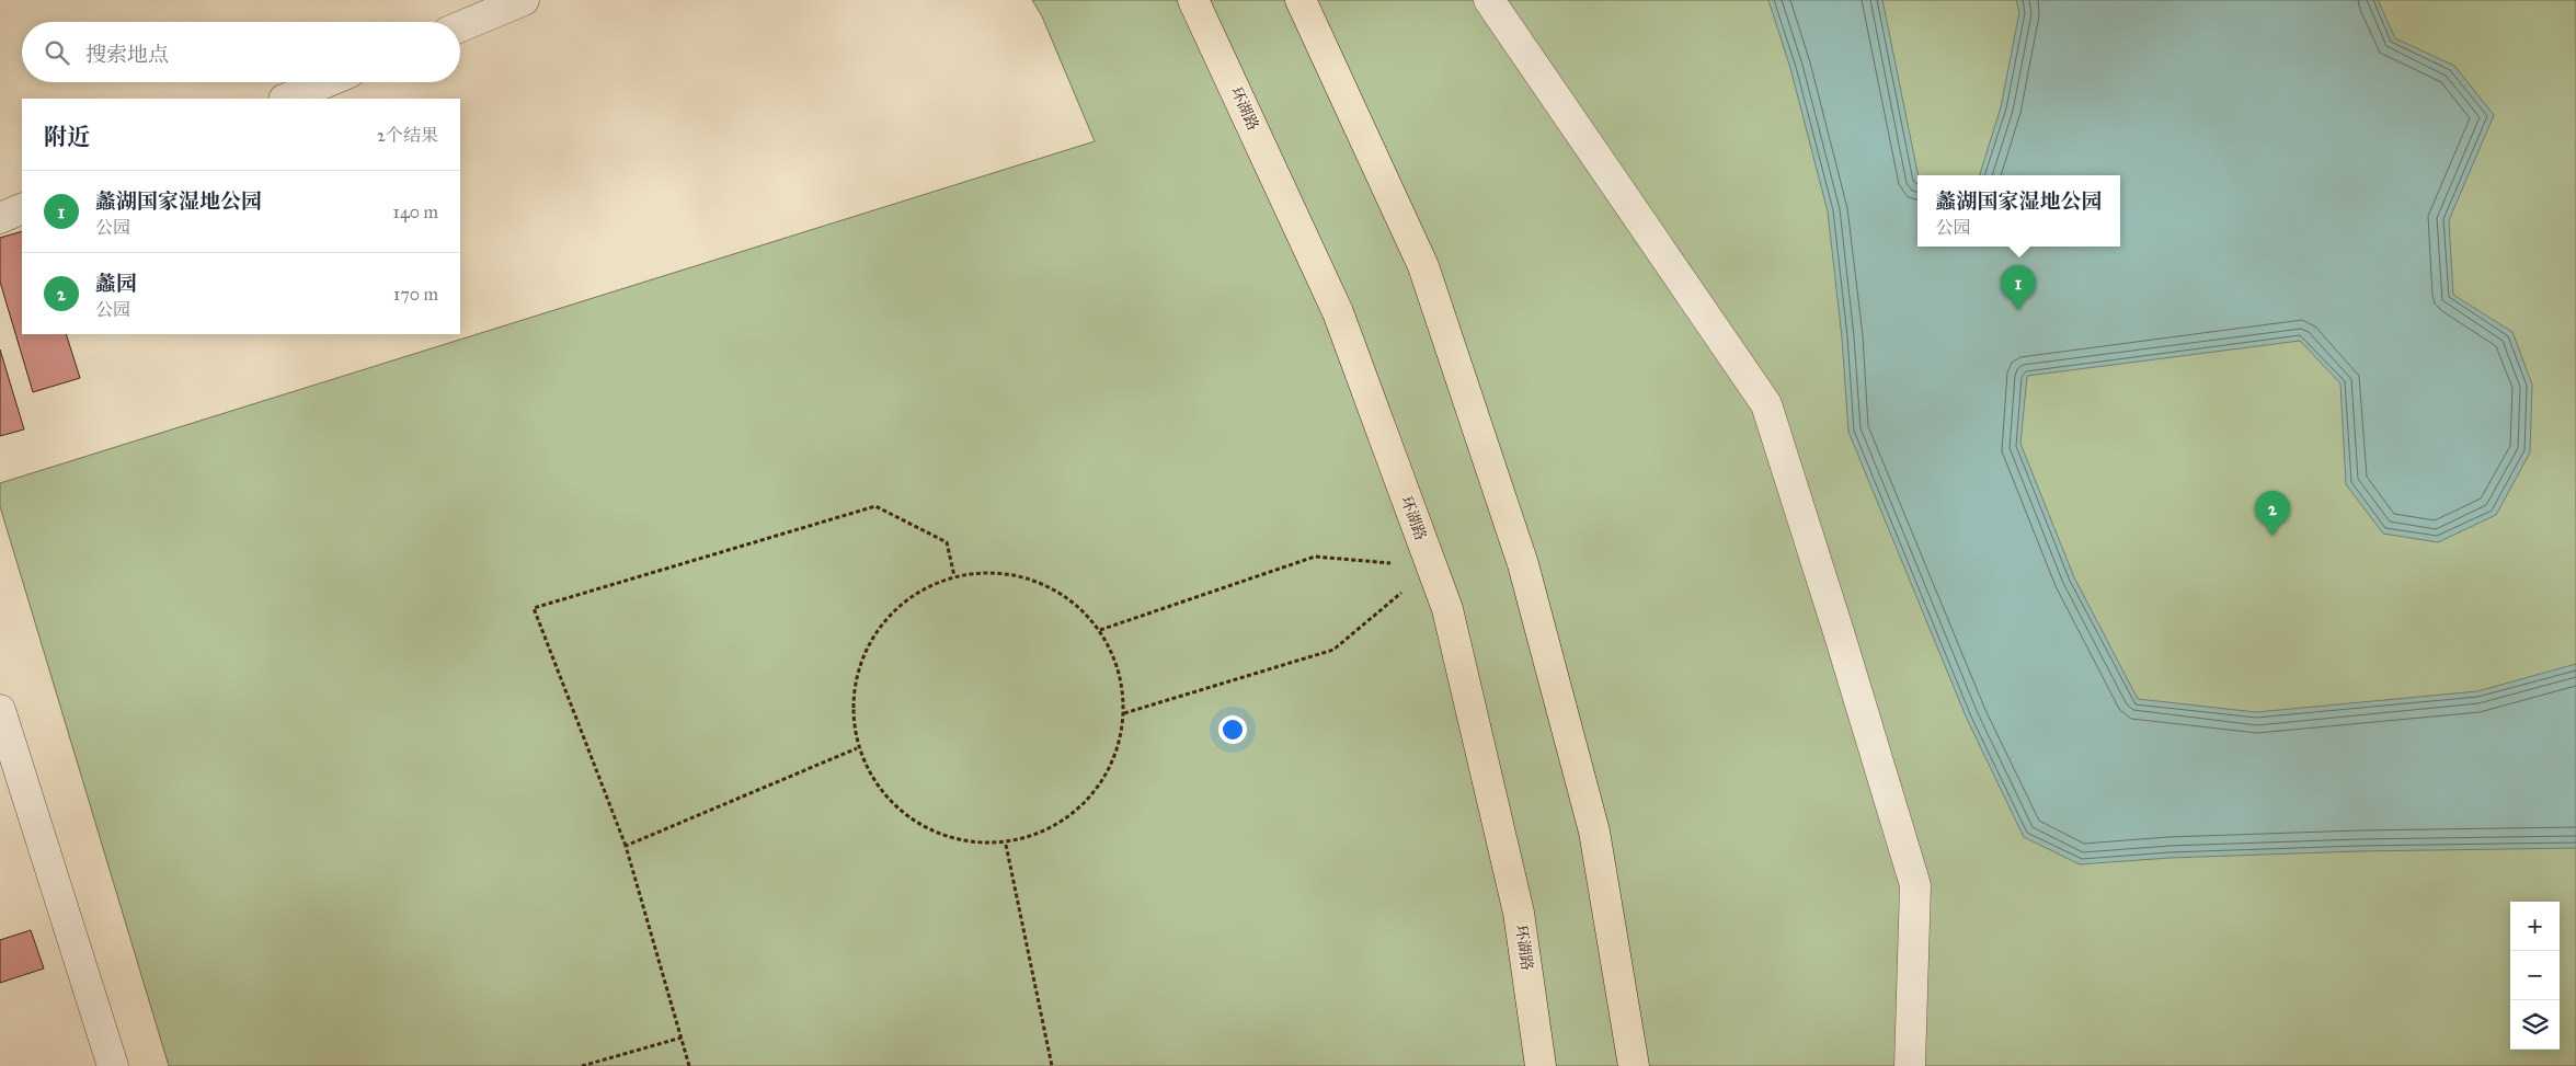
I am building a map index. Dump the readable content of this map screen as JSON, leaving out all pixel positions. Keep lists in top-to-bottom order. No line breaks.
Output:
{"streets":{"main road":["环湖路"]},"page":{"search":"搜索地点","heading":["附近","2个结果"],"list":[{"mark":"1","name":"蠡湖国家湿地公园","note":"公园","value":"140 m"},{"mark":"2","name":"蠡园","note":"公园","value":"170 m"}],"popup":["蠡湖国家湿地公园","公园"],"pins":["1","2"],"map_buttons":["+","−"]}}
